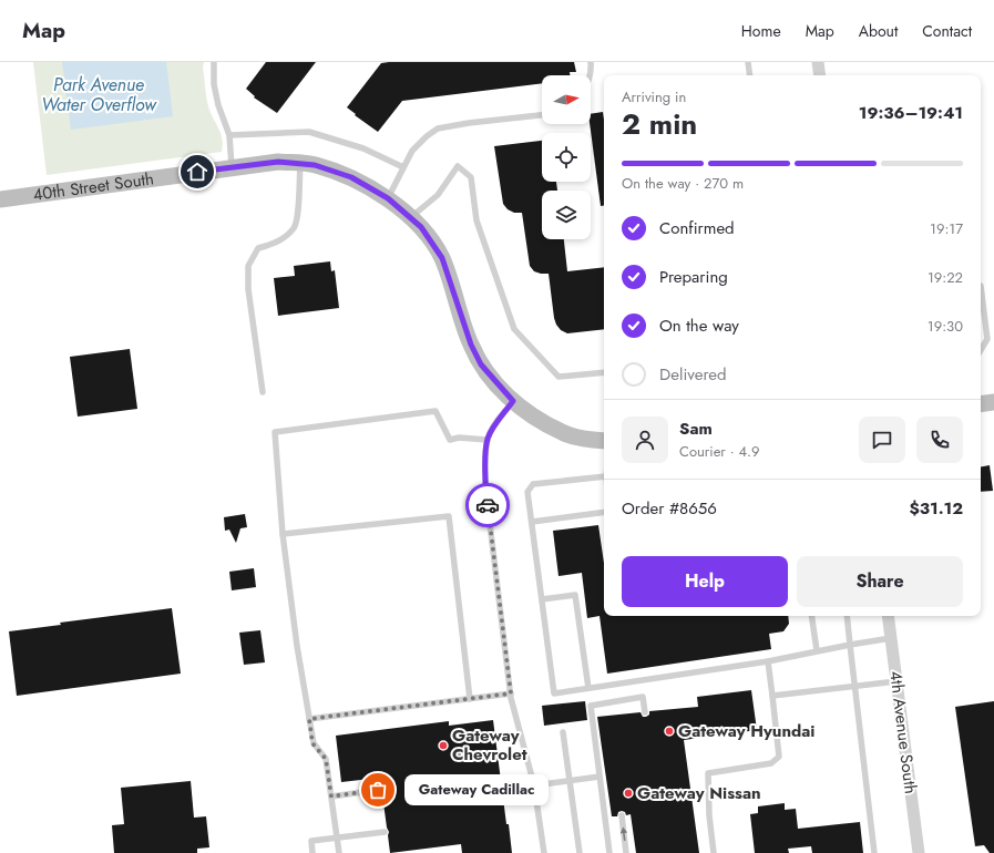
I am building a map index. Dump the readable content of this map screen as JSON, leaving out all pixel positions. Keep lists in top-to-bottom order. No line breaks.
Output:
{"streets":{"street":["40th Street South","4th Avenue South"]},"water":["Park Avenue Water Overflow"],"places":["Gateway Hyundai","Gateway Chevrolet","Gateway Cadillac","Gateway Nissan"],"north":"right","page":{"header":"Map","nav":["Home","Map","About","Contact"],"heading":["2 min","Arriving in","19:36–19:41"],"panel":["Sam","Courier · 4.9","Order #8656","$31.12"],"bar":"On the way · 270 m","list":[["Confirmed","19:17"],["Preparing","19:22"],["On the way","19:30"],"Delivered"],"buttons":["Help","Share"],"bubble":"Gateway Cadillac"}}
